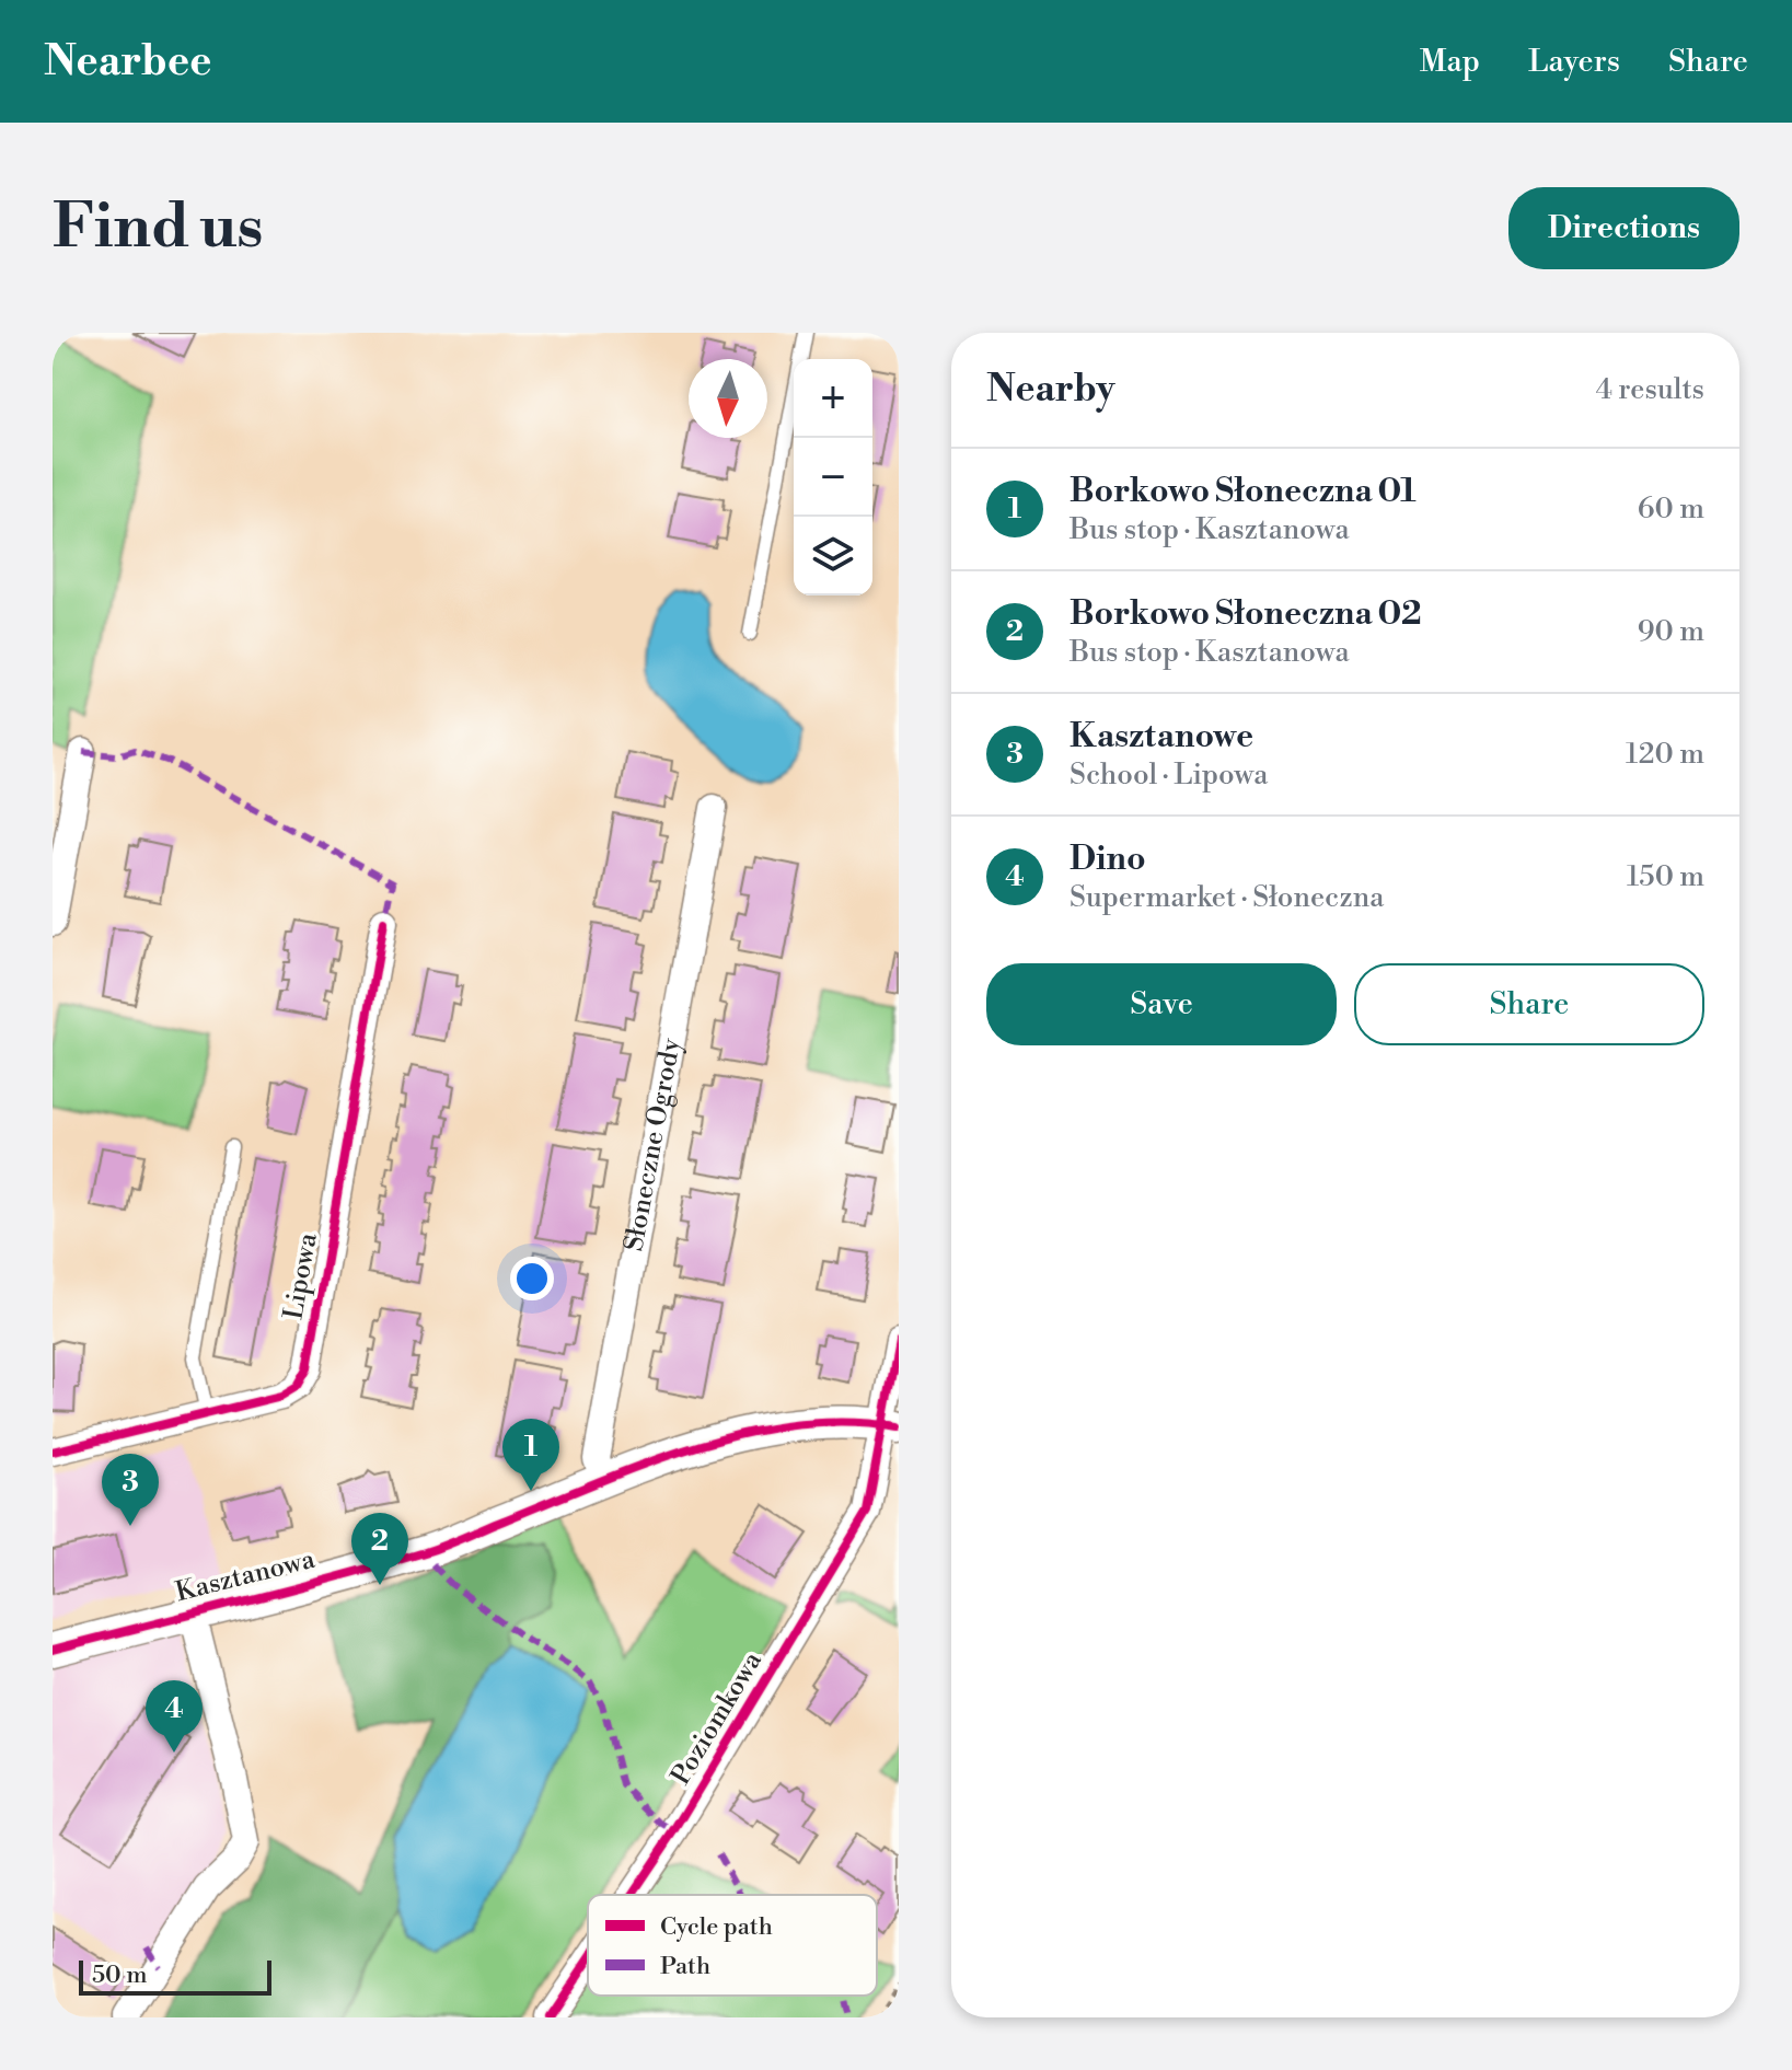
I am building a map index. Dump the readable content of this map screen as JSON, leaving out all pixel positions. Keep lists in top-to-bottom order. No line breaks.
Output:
{"streets":{"street":["Słoneczne Ogrody","Lipowa","Kasztanowa","Poziomkowa"]},"crossings":[["Słoneczne Ogrody","Kasztanowa"],["Kasztanowa","Poziomkowa"]],"legend":["Cycle path","Path"],"scale_bar":"50 m","north":"bottom","page":{"header":"Nearbee","nav":["Map","Layers","Share"],"buttons":["Directions",["Save","Share"]],"title":"Find us","heading":["Nearby","4 results"],"map_buttons":["+","−"],"list":[{"mark":"1","name":"Borkowo Słoneczna 01","note":"Bus stop · Kasztanowa","value":"60 m"},{"mark":"2","name":"Borkowo Słoneczna 02","note":"Bus stop · Kasztanowa","value":"90 m"},{"mark":"3","name":"Kasztanowe","note":"School · Lipowa","value":"120 m"},{"mark":"4","name":"Dino","note":"Supermarket · Słoneczna","value":"150 m"}],"pins":["1","3","2","4"],"scale":"50 m"}}
